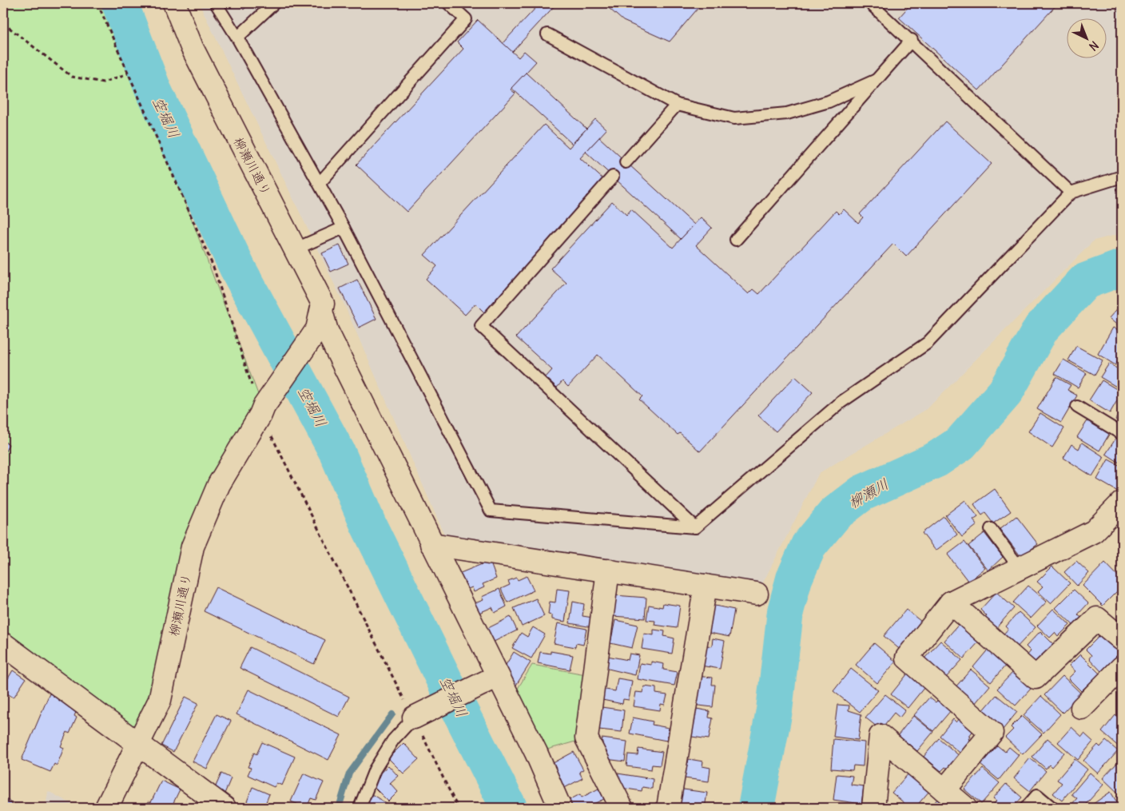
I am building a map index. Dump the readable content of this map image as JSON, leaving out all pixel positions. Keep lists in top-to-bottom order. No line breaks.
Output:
{"streets":{"street":["柳瀬川通り"]},"water":["空堀川","柳瀬川"],"north":"bottom right"}
